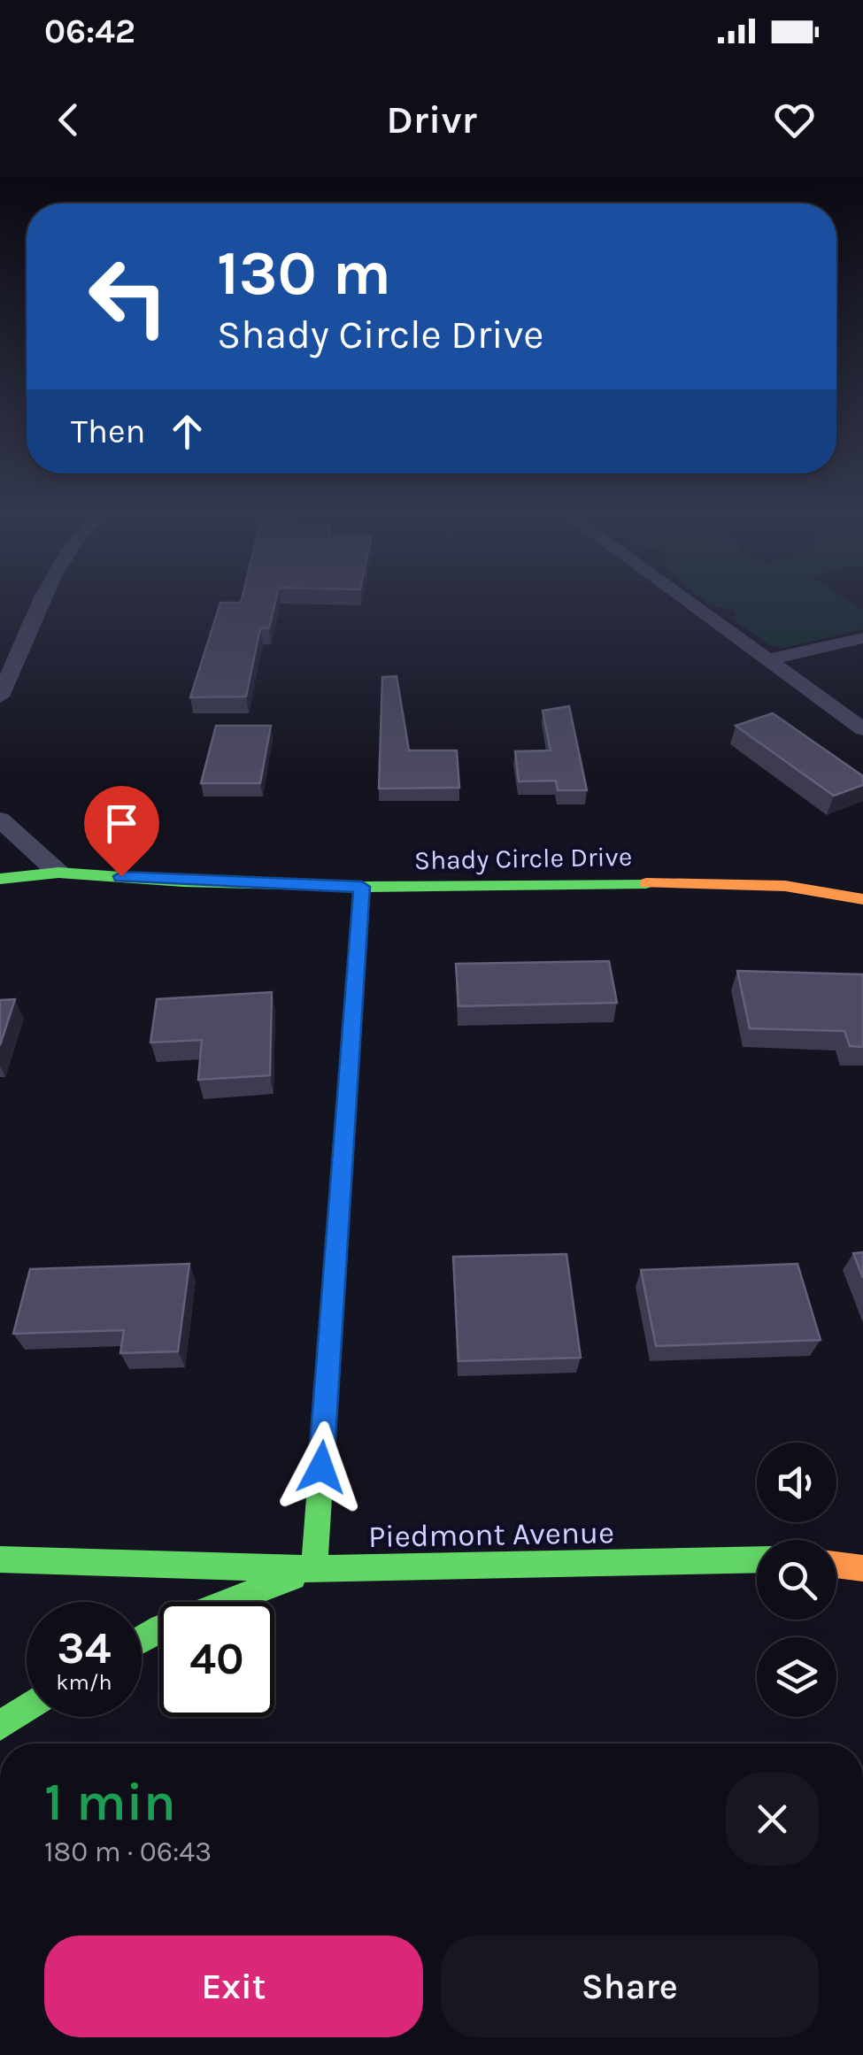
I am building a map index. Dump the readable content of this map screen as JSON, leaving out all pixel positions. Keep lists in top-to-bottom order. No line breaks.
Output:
{"streets":{"street":["Shady Circle Drive","Piedmont Avenue"]},"page":{"status":"06:42","header":"Drivr","turn":["130 m","Shady Circle Drive"],"then":"Then","speed":"34 km/h","limit":"40","heading":["1 min","180 m · 06:43"],"buttons":["Exit","Share"]}}
